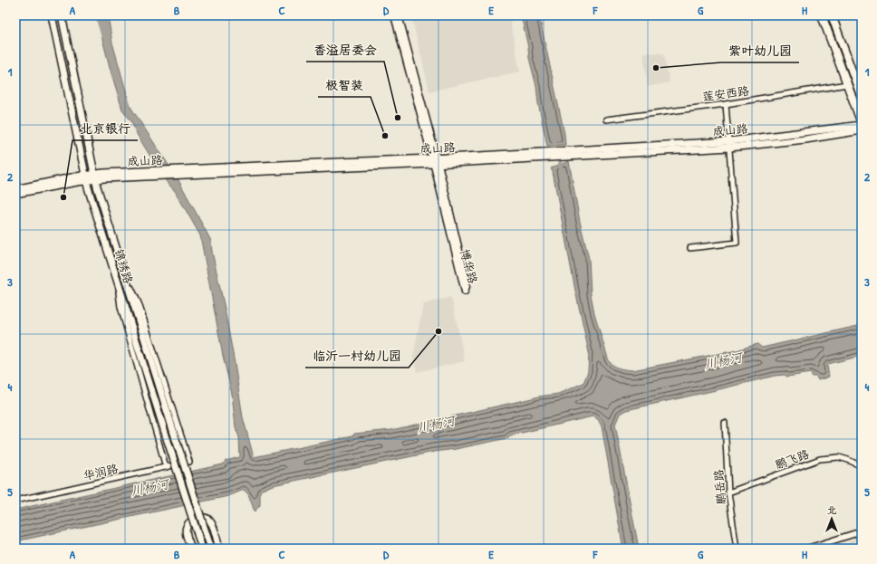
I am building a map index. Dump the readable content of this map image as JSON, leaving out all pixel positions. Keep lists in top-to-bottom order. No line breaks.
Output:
{"streets":{"main road":["成山路","锦绣路"],"street":["莲安西路","博华路","鹏飞路","华润路","鹏岳路"]},"crossings":[["成山路","锦绣路"],["成山路","博华路"],["锦绣路","华润路"],["鹏飞路","鹏岳路"]],"water":["川杨河"],"places":["紫叶幼儿园","香溢居委会","极智装","北京银行","临沂一村幼儿园"],"north":"top","grid":{"columns":["A","B","C","D","E","F","G","H"],"rows":["1","2","3","4","5"]}}
